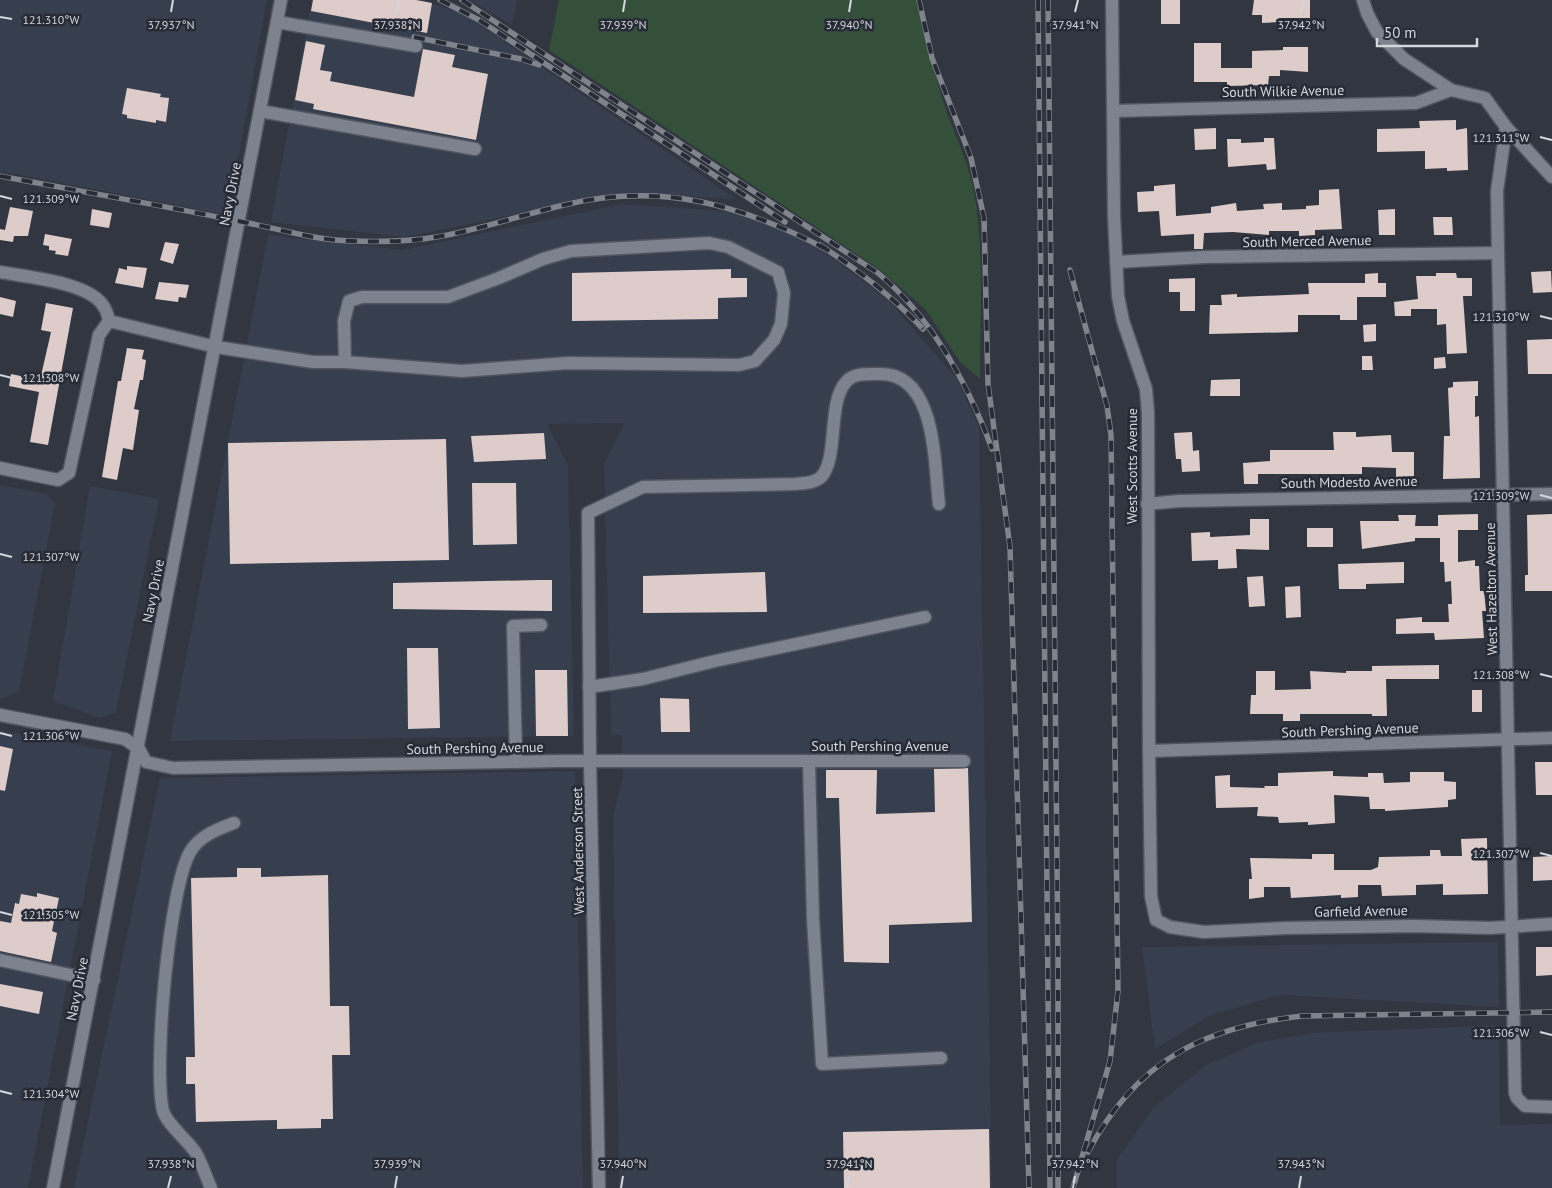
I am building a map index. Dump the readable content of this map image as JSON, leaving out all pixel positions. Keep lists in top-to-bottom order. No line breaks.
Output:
{"streets":{"street":["South Wilkie Avenue","Navy Drive","South Merced Avenue","West Scotts Avenue","South Modesto Avenue","West Hazelton Avenue","South Pershing Avenue","West Anderson Street","Garfield Avenue"]},"crossings":[["South Wilkie Avenue","West Scotts Avenue"],["Navy Drive","South Pershing Avenue"],["South Merced Avenue","West Scotts Avenue"],["South Merced Avenue","West Hazelton Avenue"],["West Scotts Avenue","South Modesto Avenue"],["West Scotts Avenue","South Pershing Avenue"],["West Scotts Avenue","Garfield Avenue"],["South Modesto Avenue","West Hazelton Avenue"],["West Hazelton Avenue","South Pershing Avenue"],["West Hazelton Avenue","Garfield Avenue"],["South Pershing Avenue","West Anderson Street"]],"scale_bar":"50 m","coordinates":["121.310°W","37.938°N","37.939°N","37.940°N","37.941°N","37.942°N","37.937°N","121.311°W","121.309°W","121.308°W","121.307°W","121.306°W","121.305°W","121.304°W","37.943°N"]}
